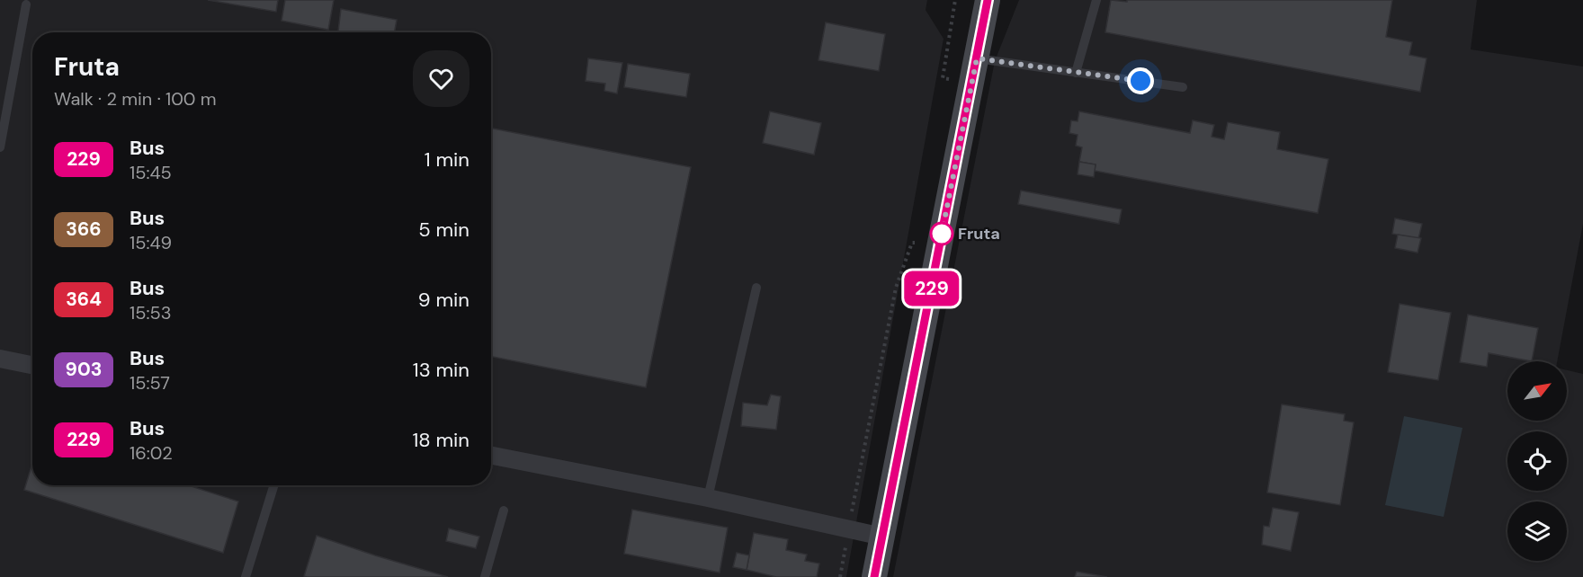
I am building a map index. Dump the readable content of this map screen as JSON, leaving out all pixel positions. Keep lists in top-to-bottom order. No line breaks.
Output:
{"places":["Fruta"],"lines":["bus line 229"],"north":"top right","page":{"on_map":"229","heading":["Fruta","Walk · 2 min · 100 m"],"list":[{"mark":"229","name":"Bus","note":"15:45","value":"1 min"},{"mark":"366","name":"Bus","note":"15:49","value":"5 min"},{"mark":"364","name":"Bus","note":"15:53","value":"9 min"},{"mark":"903","name":"Bus","note":"15:57","value":"13 min"},{"mark":"229","name":"Bus","note":"16:02","value":"18 min"}]}}
